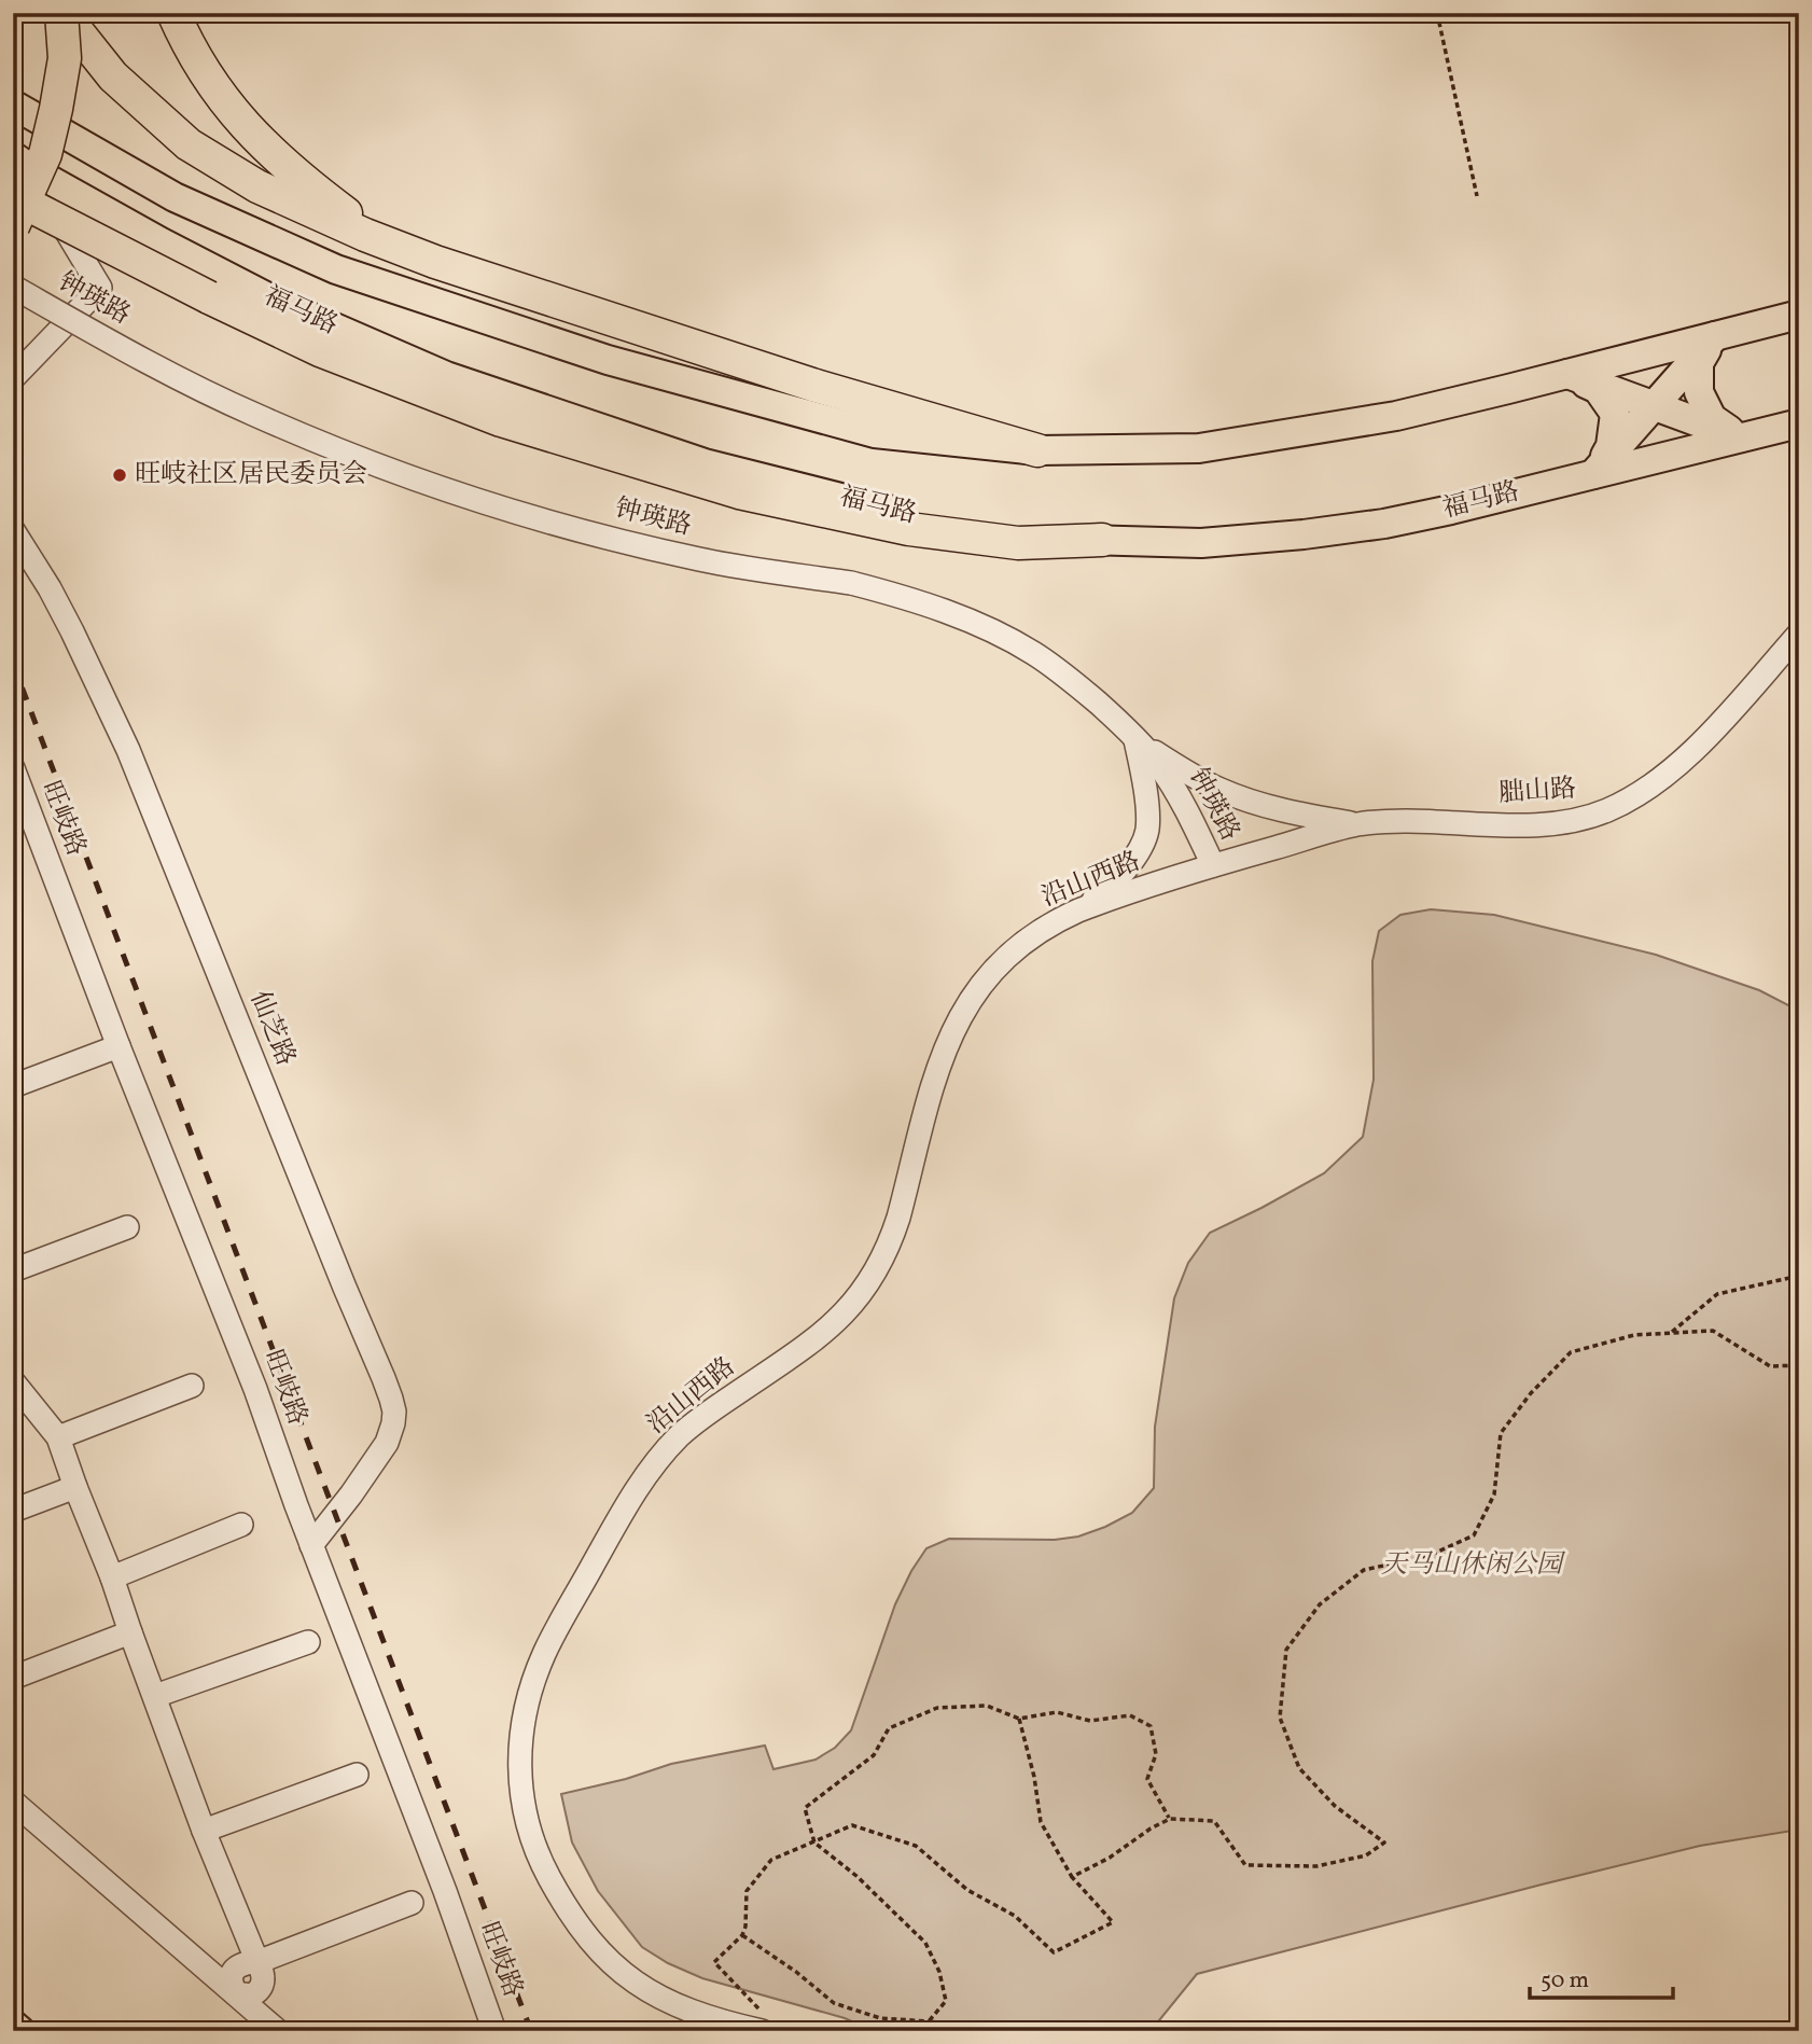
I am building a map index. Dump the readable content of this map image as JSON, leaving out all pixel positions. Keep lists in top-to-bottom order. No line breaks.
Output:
{"streets":{"main road":["福马路"],"street":["钟瑛路","胐山路","旺岐路","沿山西路","仙芝路"]},"crossings":[["钟瑛路","胐山路"],["钟瑛路","沿山西路"],["胐山路","沿山西路"],["旺岐路","仙芝路"]],"parks":["天马山休闲公园"],"places":["旺岐社区居民委员会"],"scale_bar":"50 m"}
